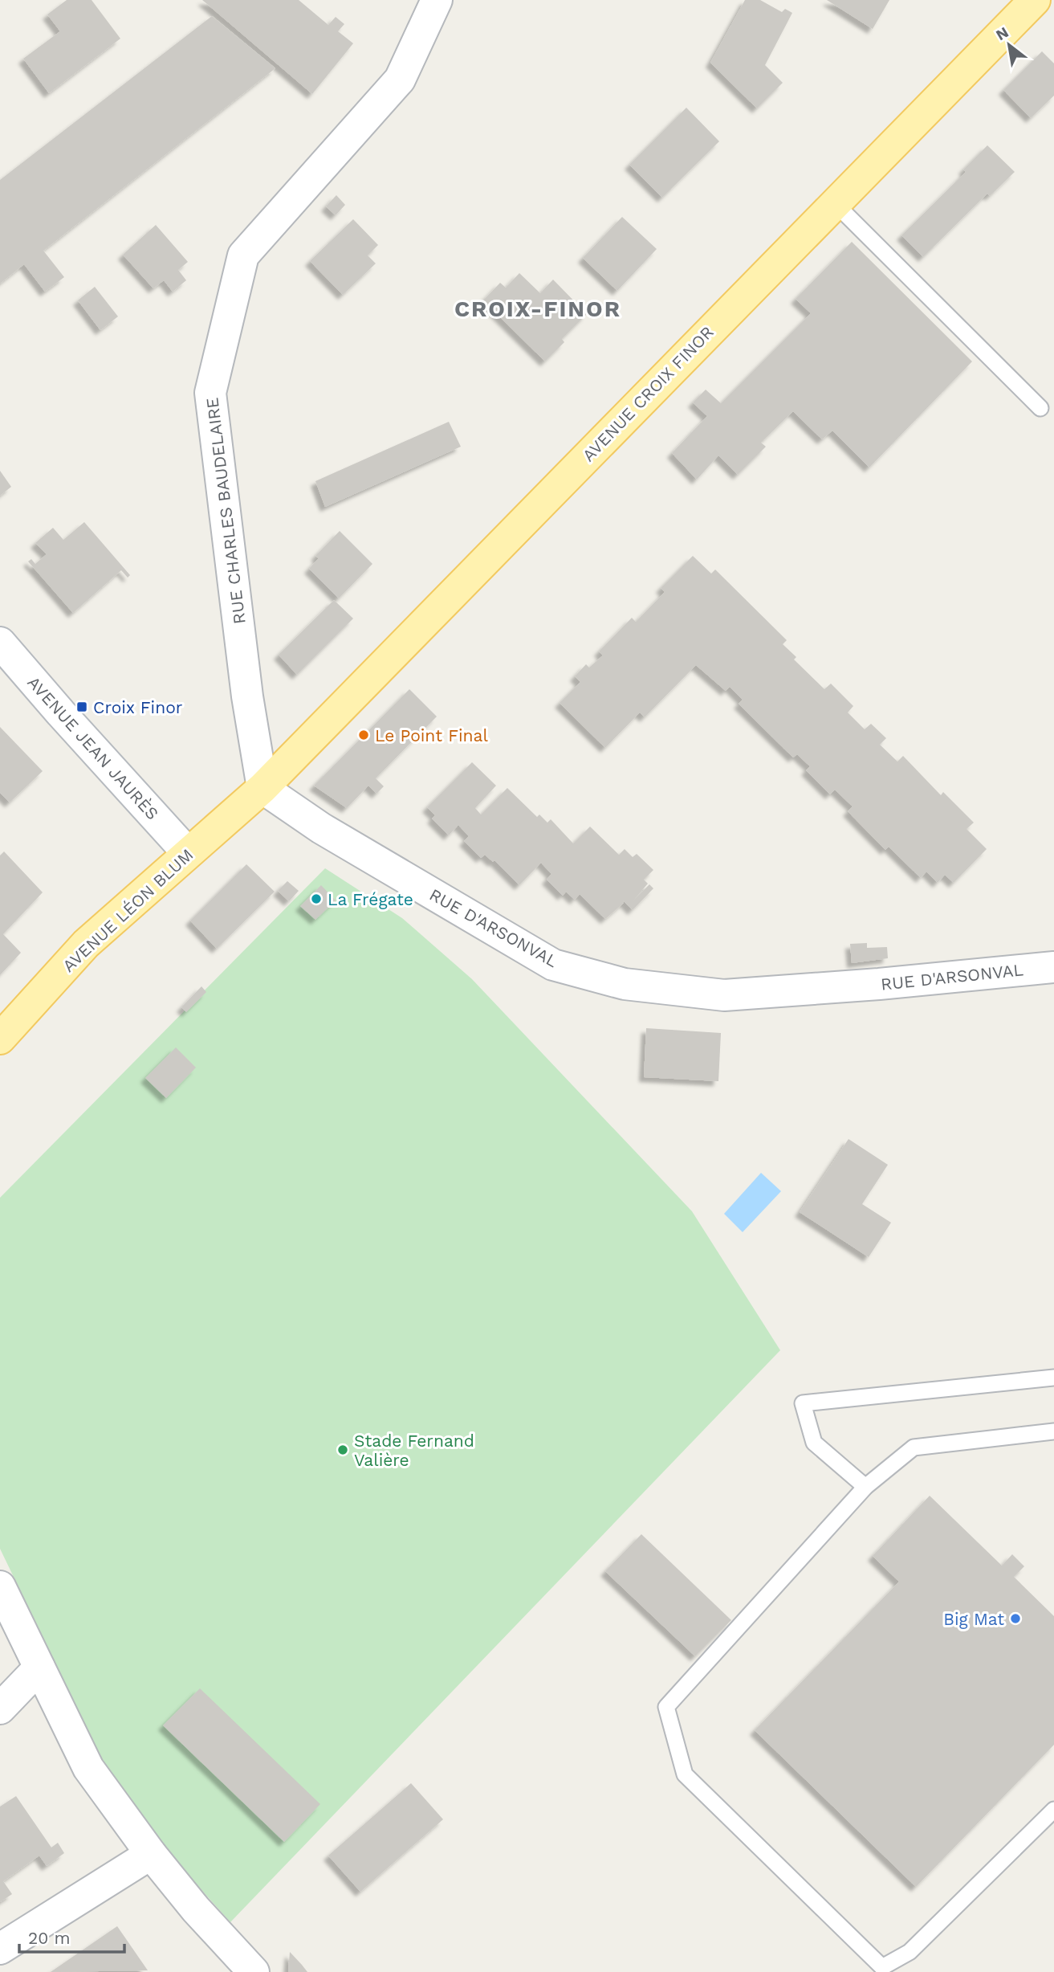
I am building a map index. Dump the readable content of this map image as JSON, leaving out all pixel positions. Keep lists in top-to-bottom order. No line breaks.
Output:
{"streets":{"main road":["AVENUE CROIX FINOR","AVENUE LÉON BLUM"],"street":["RUE CHARLES BAUDELAIRE","AVENUE JEAN JAURÈS","RUE D'ARSONVAL"]},"crossings":[["AVENUE CROIX FINOR","RUE CHARLES BAUDELAIRE"],["AVENUE CROIX FINOR","AVENUE LÉON BLUM"],["AVENUE CROIX FINOR","RUE D'ARSONVAL"],["RUE CHARLES BAUDELAIRE","AVENUE LÉON BLUM"],["RUE CHARLES BAUDELAIRE","RUE D'ARSONVAL"],["AVENUE JEAN JAURÈS","AVENUE LÉON BLUM"],["AVENUE LÉON BLUM","RUE D'ARSONVAL"]],"districts":["CROIX-FINOR"],"places":{"transit":["Croix Finor"],"other":["Le Point Final","La Frégate","Stade Fernand Valière","Big Mat"]},"scale_bar":"20 m","north":"top left"}
